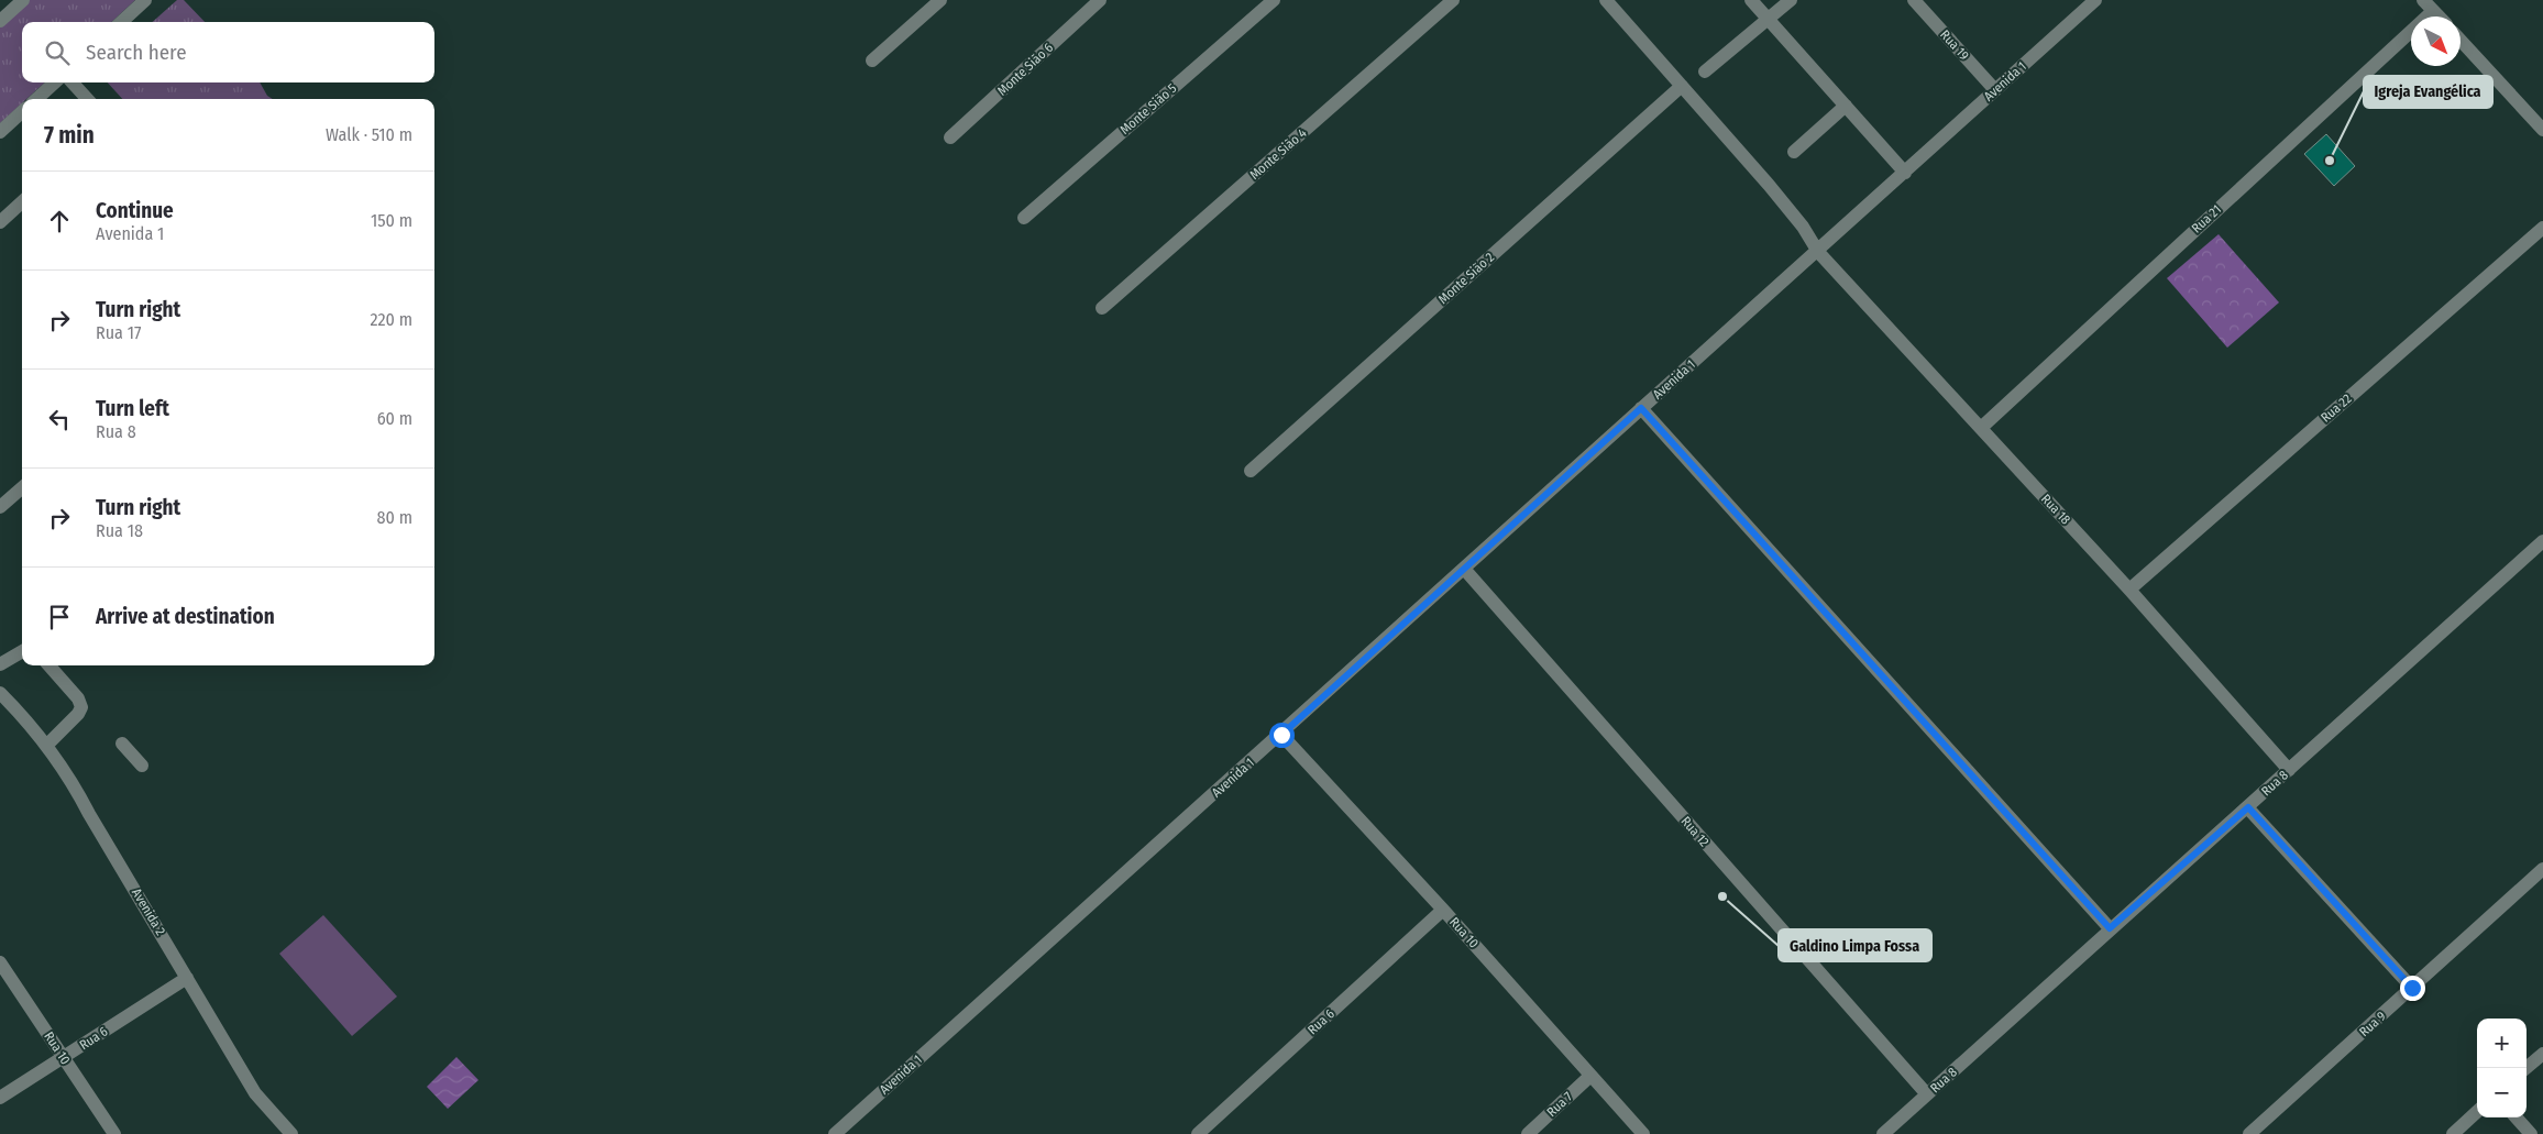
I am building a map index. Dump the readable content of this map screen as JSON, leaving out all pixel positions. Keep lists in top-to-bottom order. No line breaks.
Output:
{"streets":{"street":["Rua 19","Monte Sião 6","Avenida 1","Monte Sião 5","Monte Sião 4","Rua 21","Monte Sião 2","Rua 22","Rua 18","Rua 8","Rua 12","Avenida 2","Rua 10","Rua 6","Rua 9","Rua 7"]},"crossings":[["Rua 19","Avenida 1"],["Avenida 1","Rua 18"],["Avenida 1","Rua 12"],["Avenida 1","Rua 10"],["Rua 21","Rua 18"],["Monte Sião 2","Rua 18"],["Rua 22","Rua 18"],["Rua 18","Rua 8"],["Rua 8","Rua 12"],["Avenida 2","Rua 6"],["Rua 10","Rua 6"],["Rua 10","Rua 7"]],"places":["Igreja Evangélica","Galdino Limpa Fossa"],"north":"bottom right","page":{"search":"Search here","heading":["7 min","Walk · 510 m"],"list":[["Continue","Avenida 1","150 m"],["Turn right","Rua 17","220 m"],["Turn left","Rua 8","60 m"],["Turn right","Rua 18","80 m"],"Arrive at destination"],"map_buttons":["+","−"]}}
